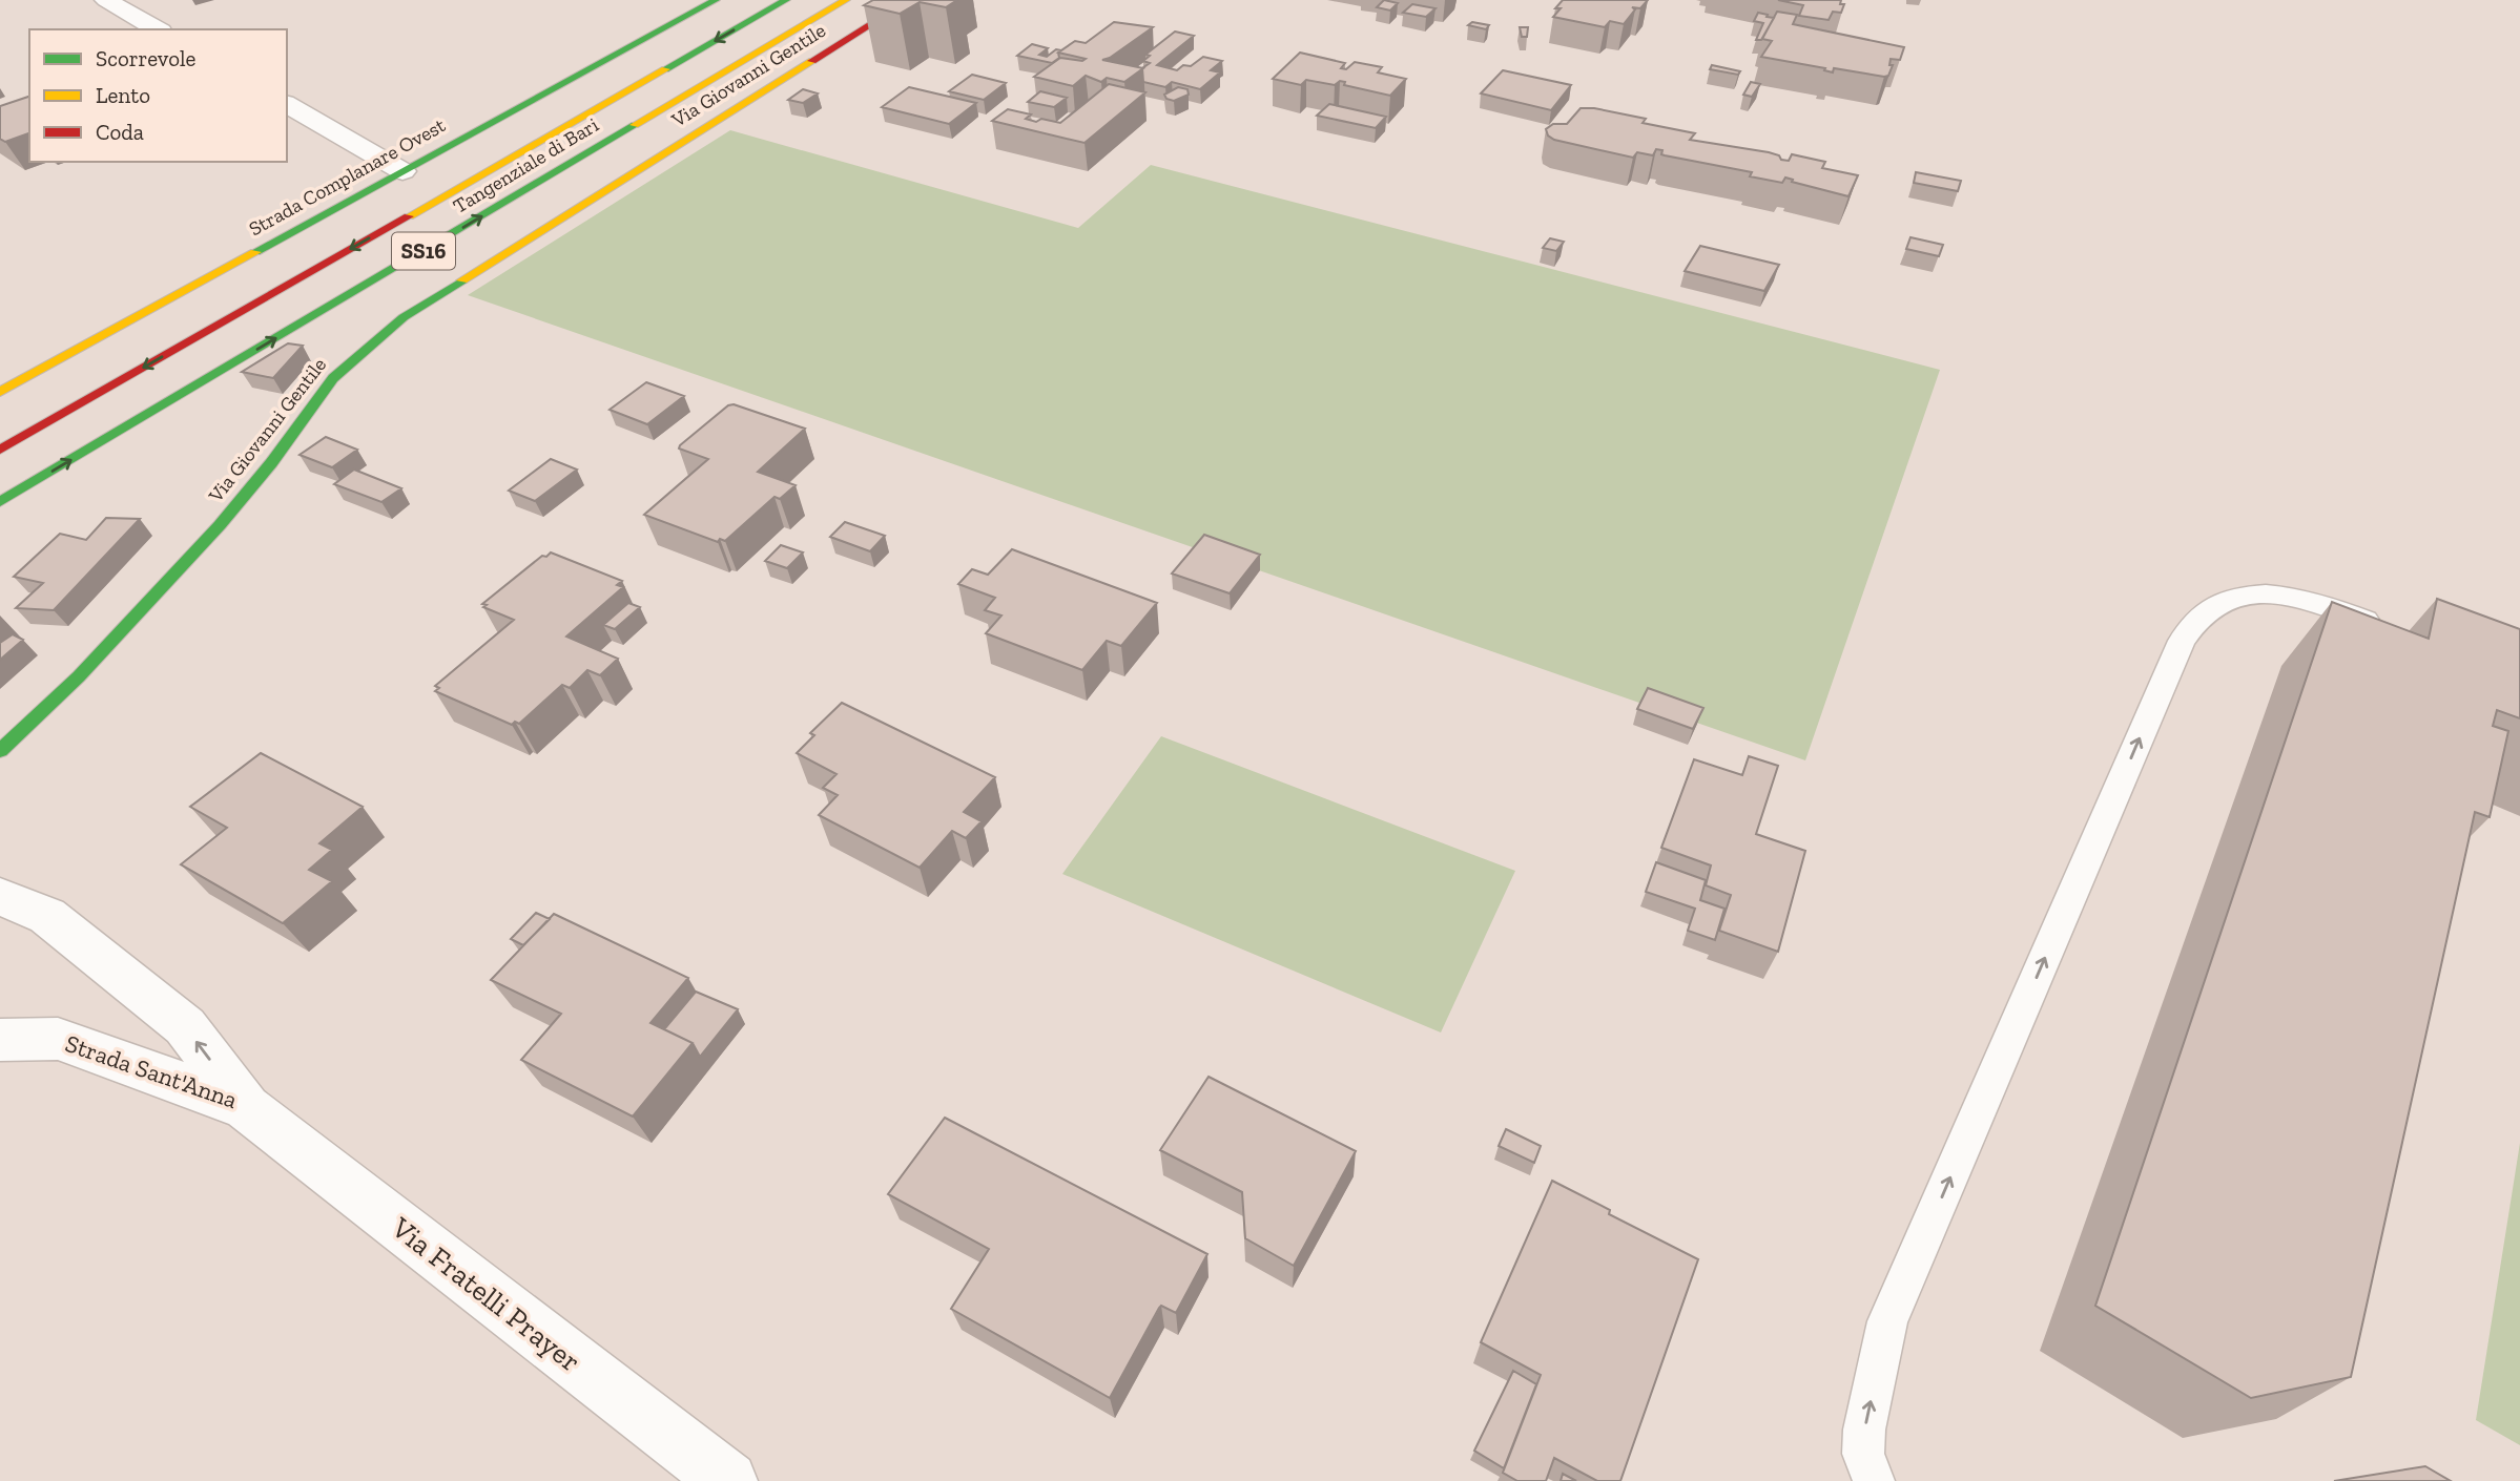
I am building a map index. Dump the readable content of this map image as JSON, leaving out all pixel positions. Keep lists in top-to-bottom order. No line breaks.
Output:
{"streets":{"main road":["Via Giovanni Gentile","Tangenziale di Bari","Strada Complanare Ovest","SS16"],"street":["Strada Sant'Anna","Via Fratelli Prayer"]},"crossings":[["Strada Sant'Anna","Via Fratelli Prayer"]],"one_way":["Strada Sant'Anna"],"legend":["Scorrevole","Lento","Coda"]}
